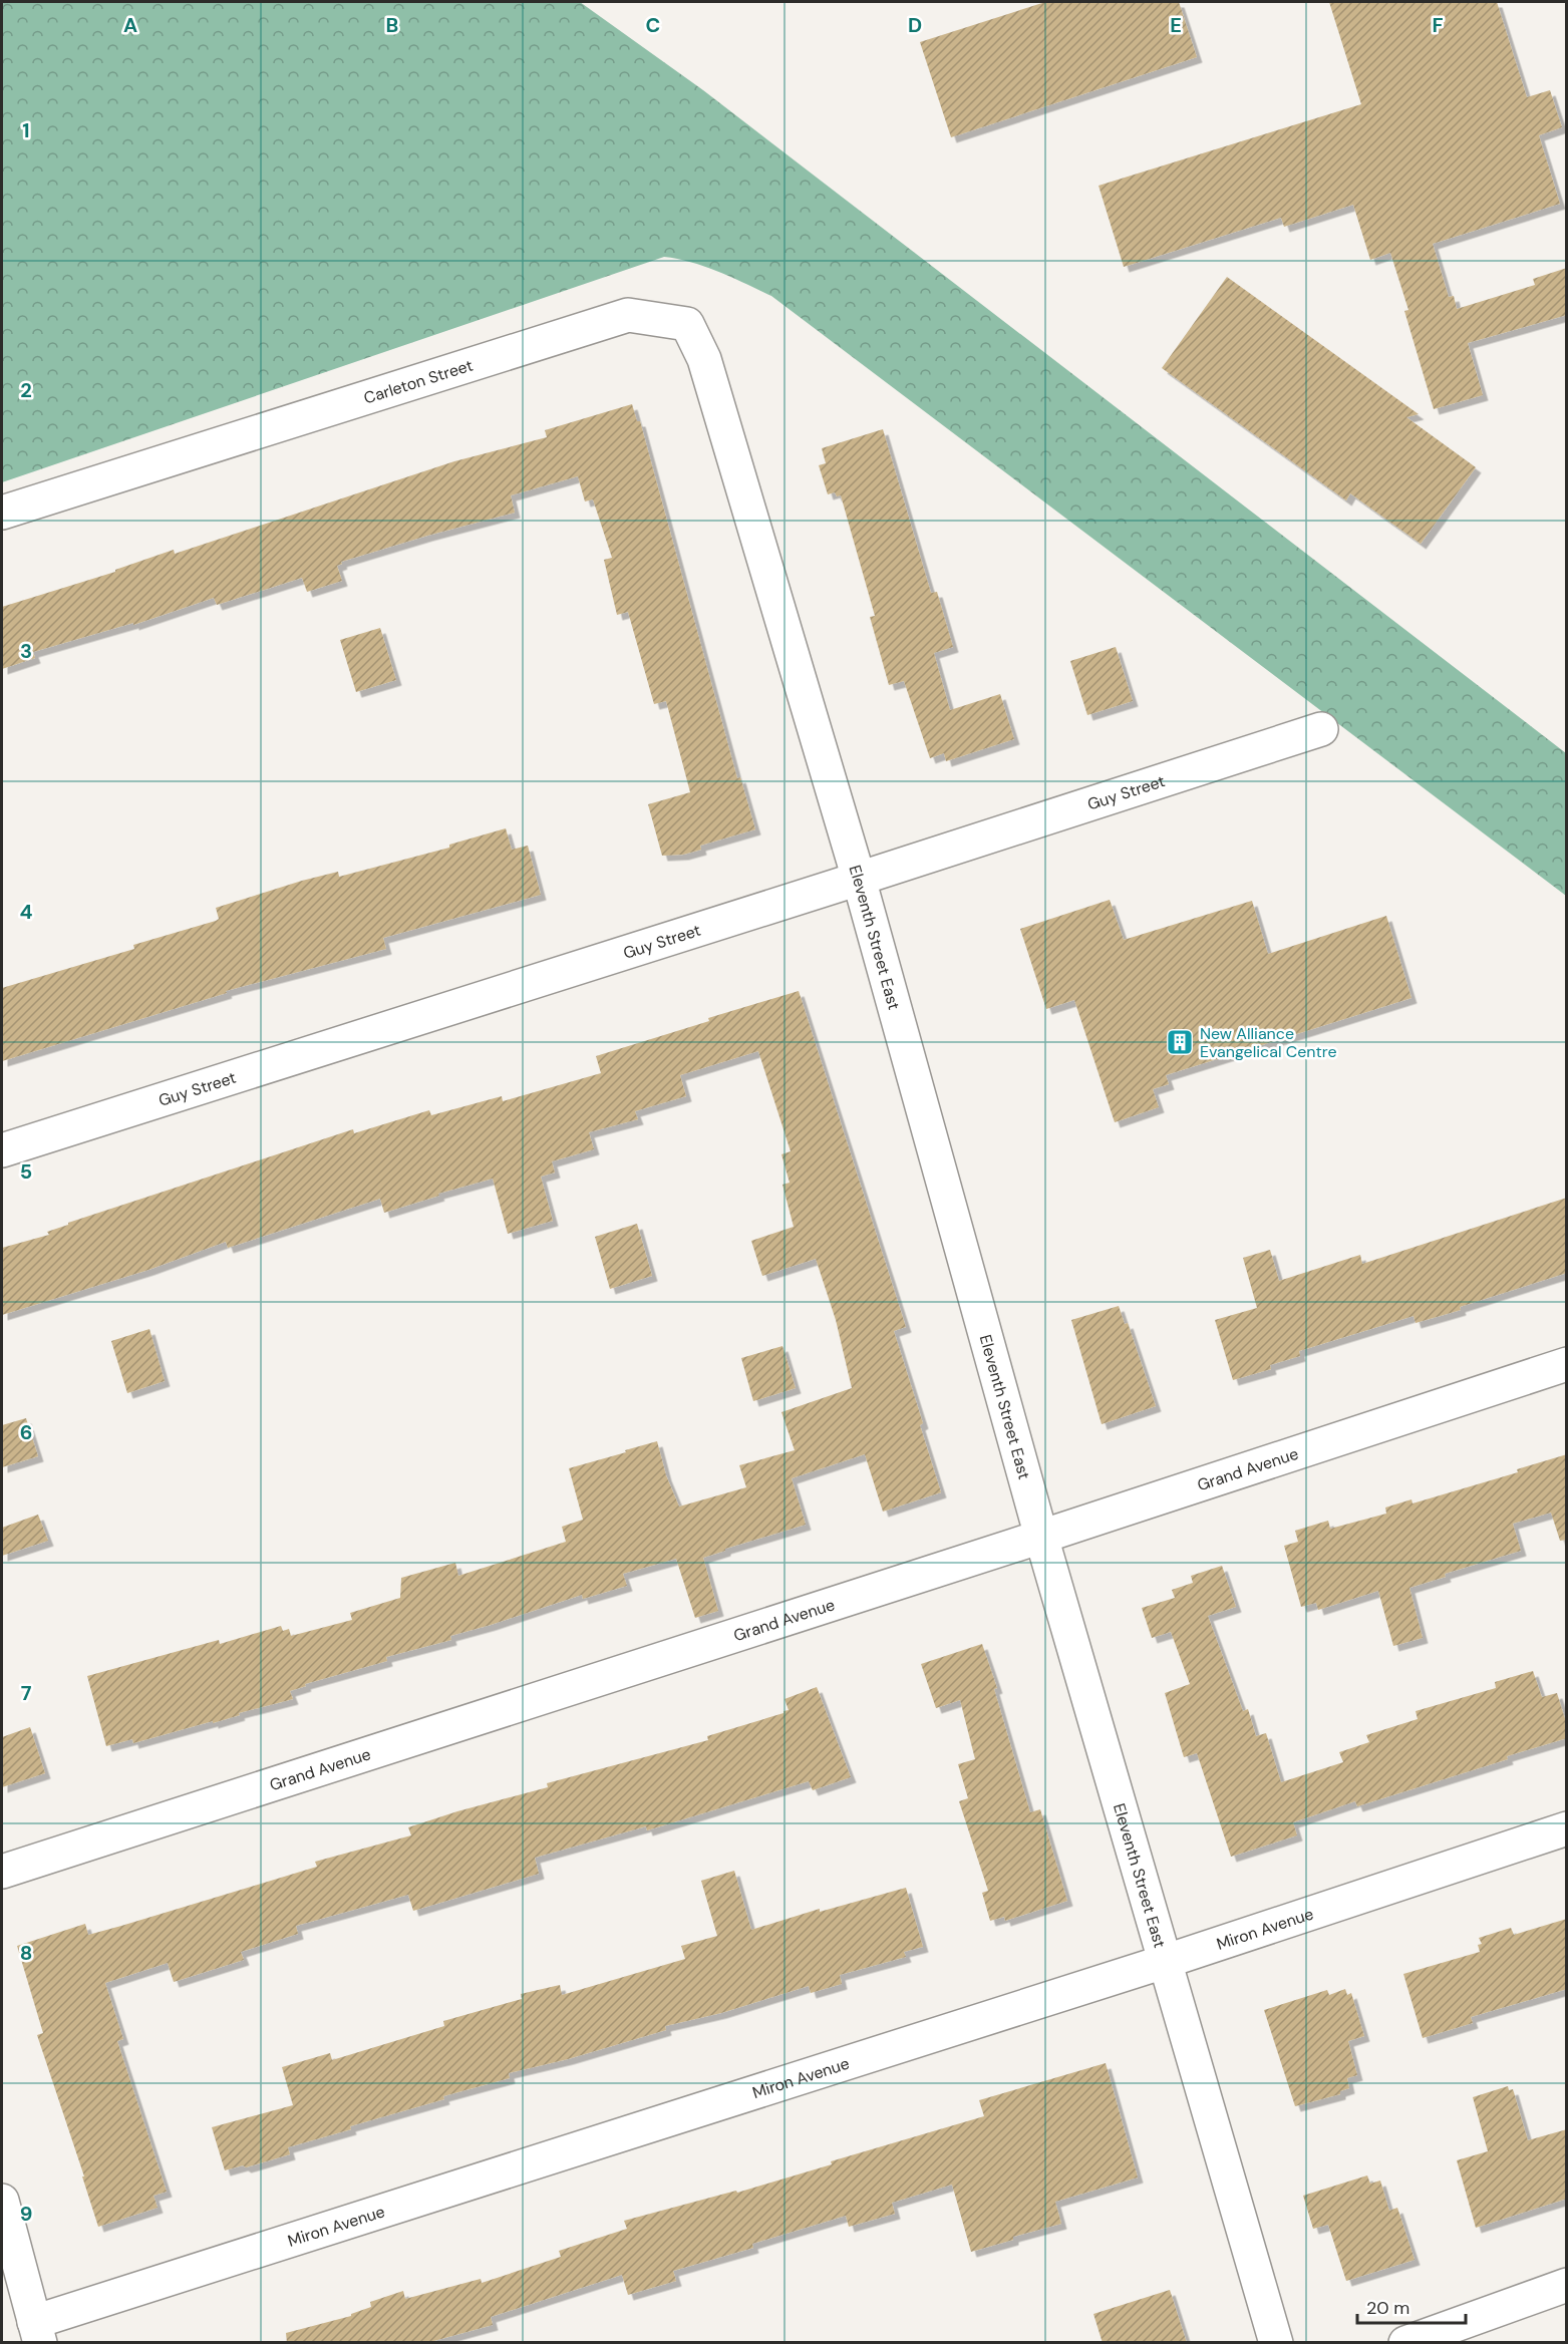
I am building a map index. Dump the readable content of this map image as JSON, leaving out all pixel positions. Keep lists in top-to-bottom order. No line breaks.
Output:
{"streets":{"street":["Carleton Street","Guy Street","Eleventh Street East","Grand Avenue","Miron Avenue"]},"crossings":[["Carleton Street","Eleventh Street East"],["Guy Street","Eleventh Street East"],["Eleventh Street East","Grand Avenue"],["Eleventh Street East","Miron Avenue"]],"places":{"building":["New Alliance Evangelical Centre"]},"scale_bar":"20 m","grid":{"columns":["A","B","C","D","E","F"],"rows":["1","2","3","4","5","6","7","8","9"]}}
